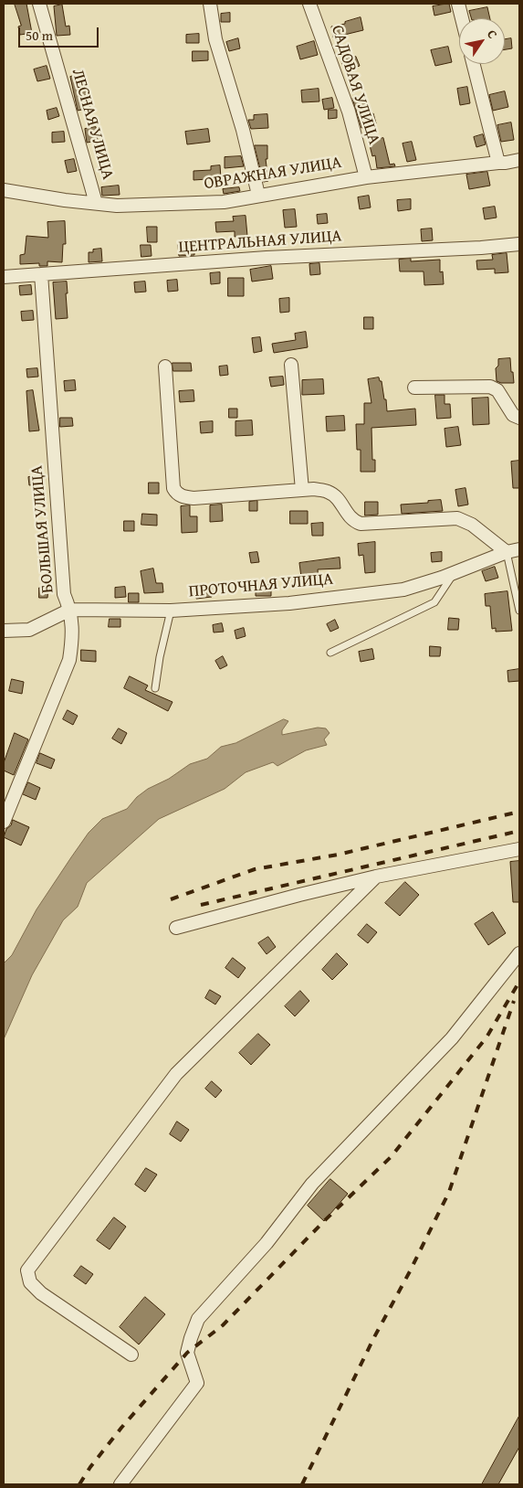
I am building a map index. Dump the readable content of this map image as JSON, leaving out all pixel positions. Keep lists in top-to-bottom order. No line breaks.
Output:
{"streets":{"street":["САДОВАЯ УЛИЦА","ЛЕСНАЯ УЛИЦА","ОВРАЖНАЯ УЛИЦА","ЦЕНТРАЛЬНАЯ УЛИЦА","БОЛЬШАЯ УЛИЦА","ПРОТОЧНАЯ УЛИЦА"]},"crossings":[["САДОВАЯ УЛИЦА","ОВРАЖНАЯ УЛИЦА"],["ЛЕСНАЯ УЛИЦА","ОВРАЖНАЯ УЛИЦА"],["ЦЕНТРАЛЬНАЯ УЛИЦА","БОЛЬШАЯ УЛИЦА"],["БОЛЬШАЯ УЛИЦА","ПРОТОЧНАЯ УЛИЦА"]],"scale_bar":"50 m","north":"top right"}
